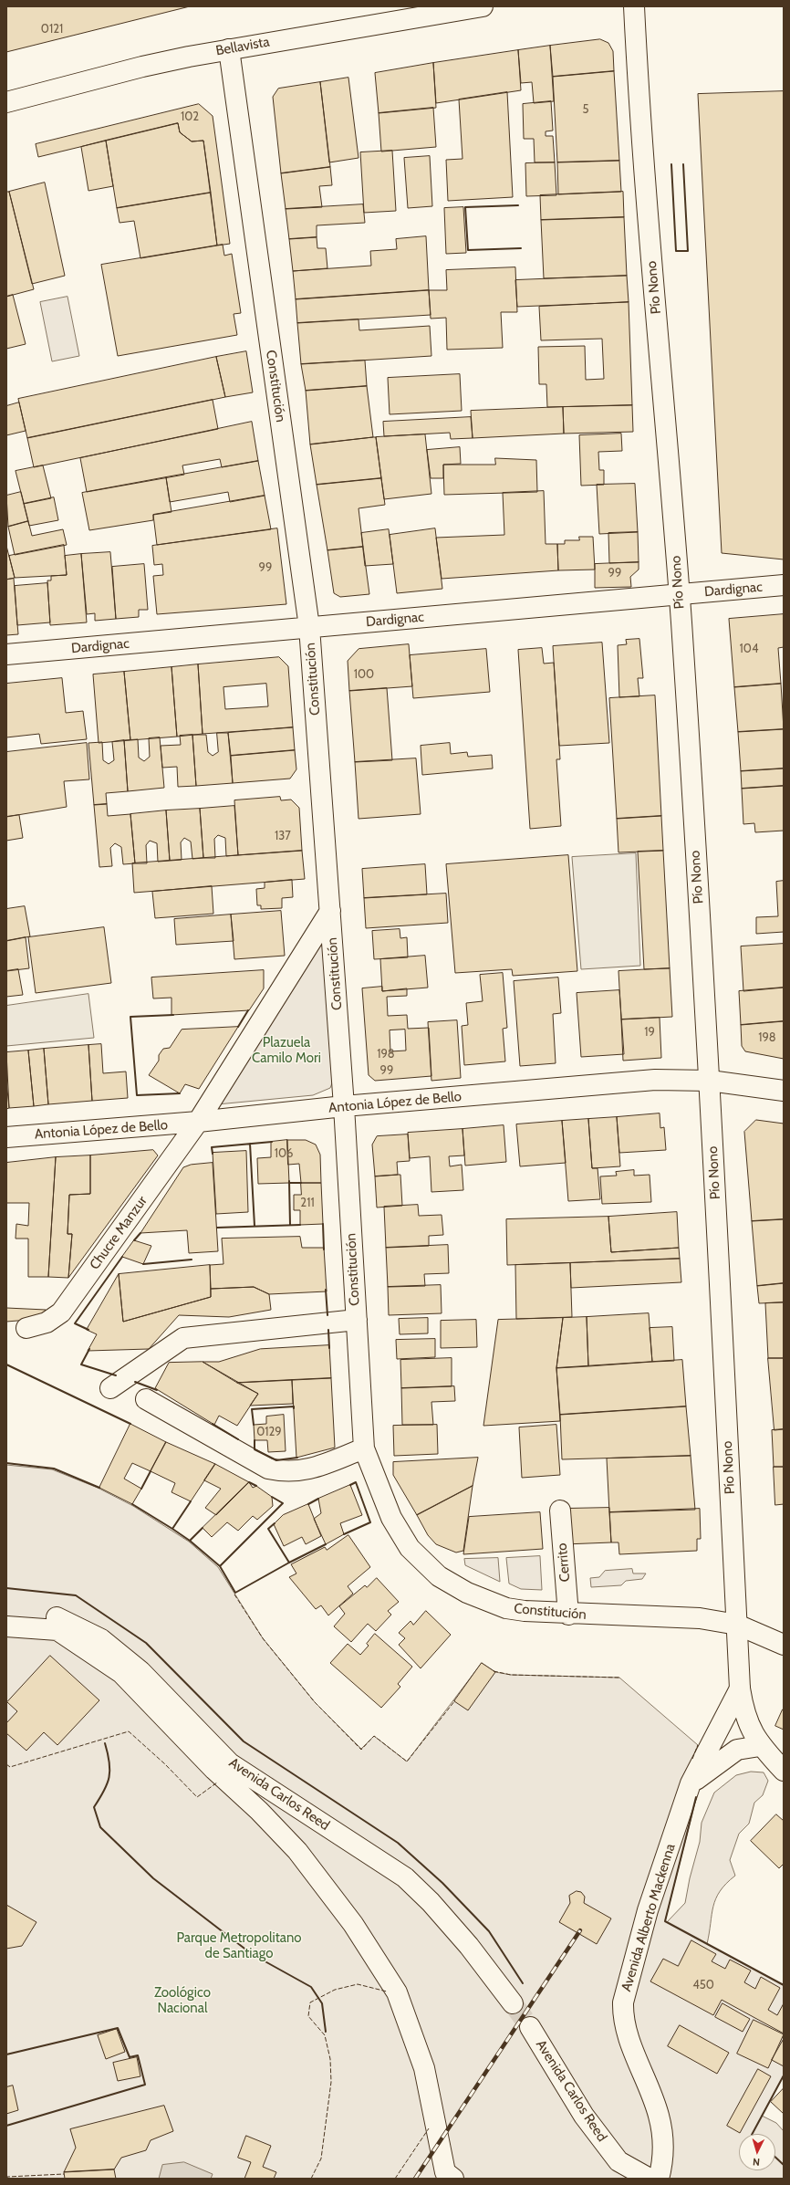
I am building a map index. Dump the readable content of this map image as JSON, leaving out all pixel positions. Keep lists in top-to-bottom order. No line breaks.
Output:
{"streets":{"street":["Bellavista","Pío Nono","Constitución","Dardignac","Antonia López de Bello","Chucre Manzur","Cerrito","Avenida Carlos Reed","Avenida Alberto Mackenna"]},"crossings":[["Bellavista","Constitución"],["Pío Nono","Constitución"],["Pío Nono","Dardignac"],["Pío Nono","Antonia López de Bello"],["Pío Nono","Avenida Alberto Mackenna"],["Constitución","Dardignac"],["Constitución","Antonia López de Bello"],["Constitución","Chucre Manzur"],["Constitución","Cerrito"],["Antonia López de Bello","Chucre Manzur"]],"parks":["Plazuela Camilo Mori","Parque Metropolitano de Santiago","Zoológico Nacional"],"house_numbers":["0121","5","102","99","99","104","100","137","19","198","198","99","106","211","0129","450"],"north":"bottom"}
